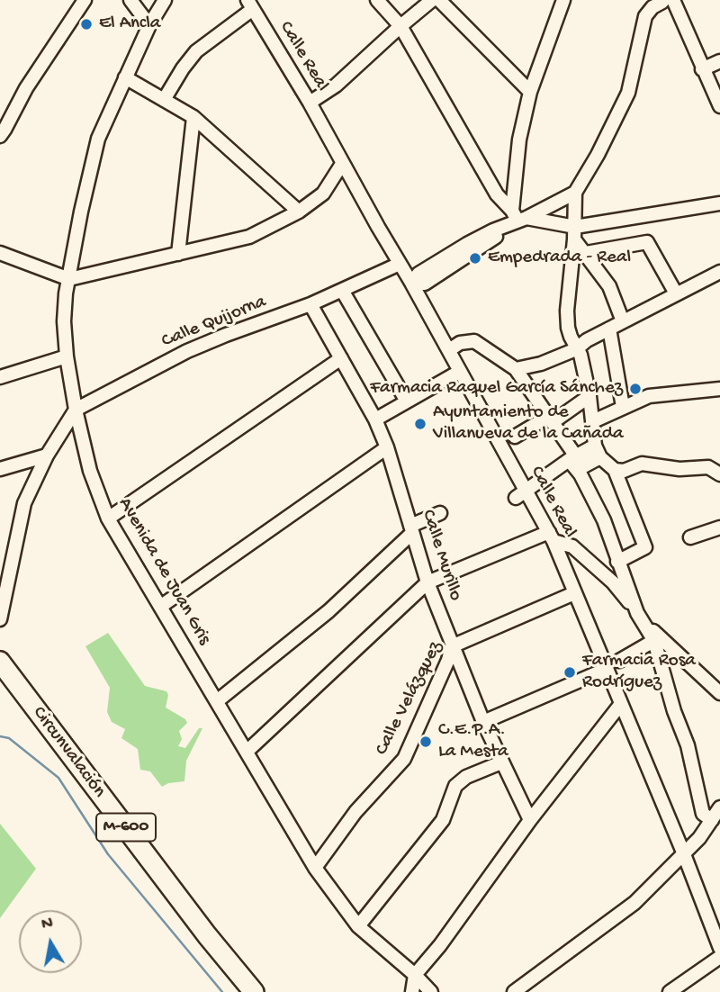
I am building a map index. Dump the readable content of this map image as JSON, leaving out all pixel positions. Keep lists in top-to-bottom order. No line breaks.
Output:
{"streets":{"highway":["Circunvalación","M-600"],"street":["Calle Real","Calle Quijorna","Calle Murillo","Avenida de Juan Gris","Calle Velázquez"]},"crossings":[["Calle Real","Calle Quijorna"],["Calle Real","Calle Velázquez"],["Calle Quijorna","Calle Murillo"],["Calle Quijorna","Avenida de Juan Gris"],["Calle Murillo","Calle Velázquez"],["Avenida de Juan Gris","Calle Velázquez"]],"places":["El Ancla","Empedrada - Real","Farmacia Raquel García Sánchez","Ayuntamiento de Villanueva de la Cañada","Farmacia Rosa Rodríguez","C.E.P.A. La Mesta"],"north":"top"}
